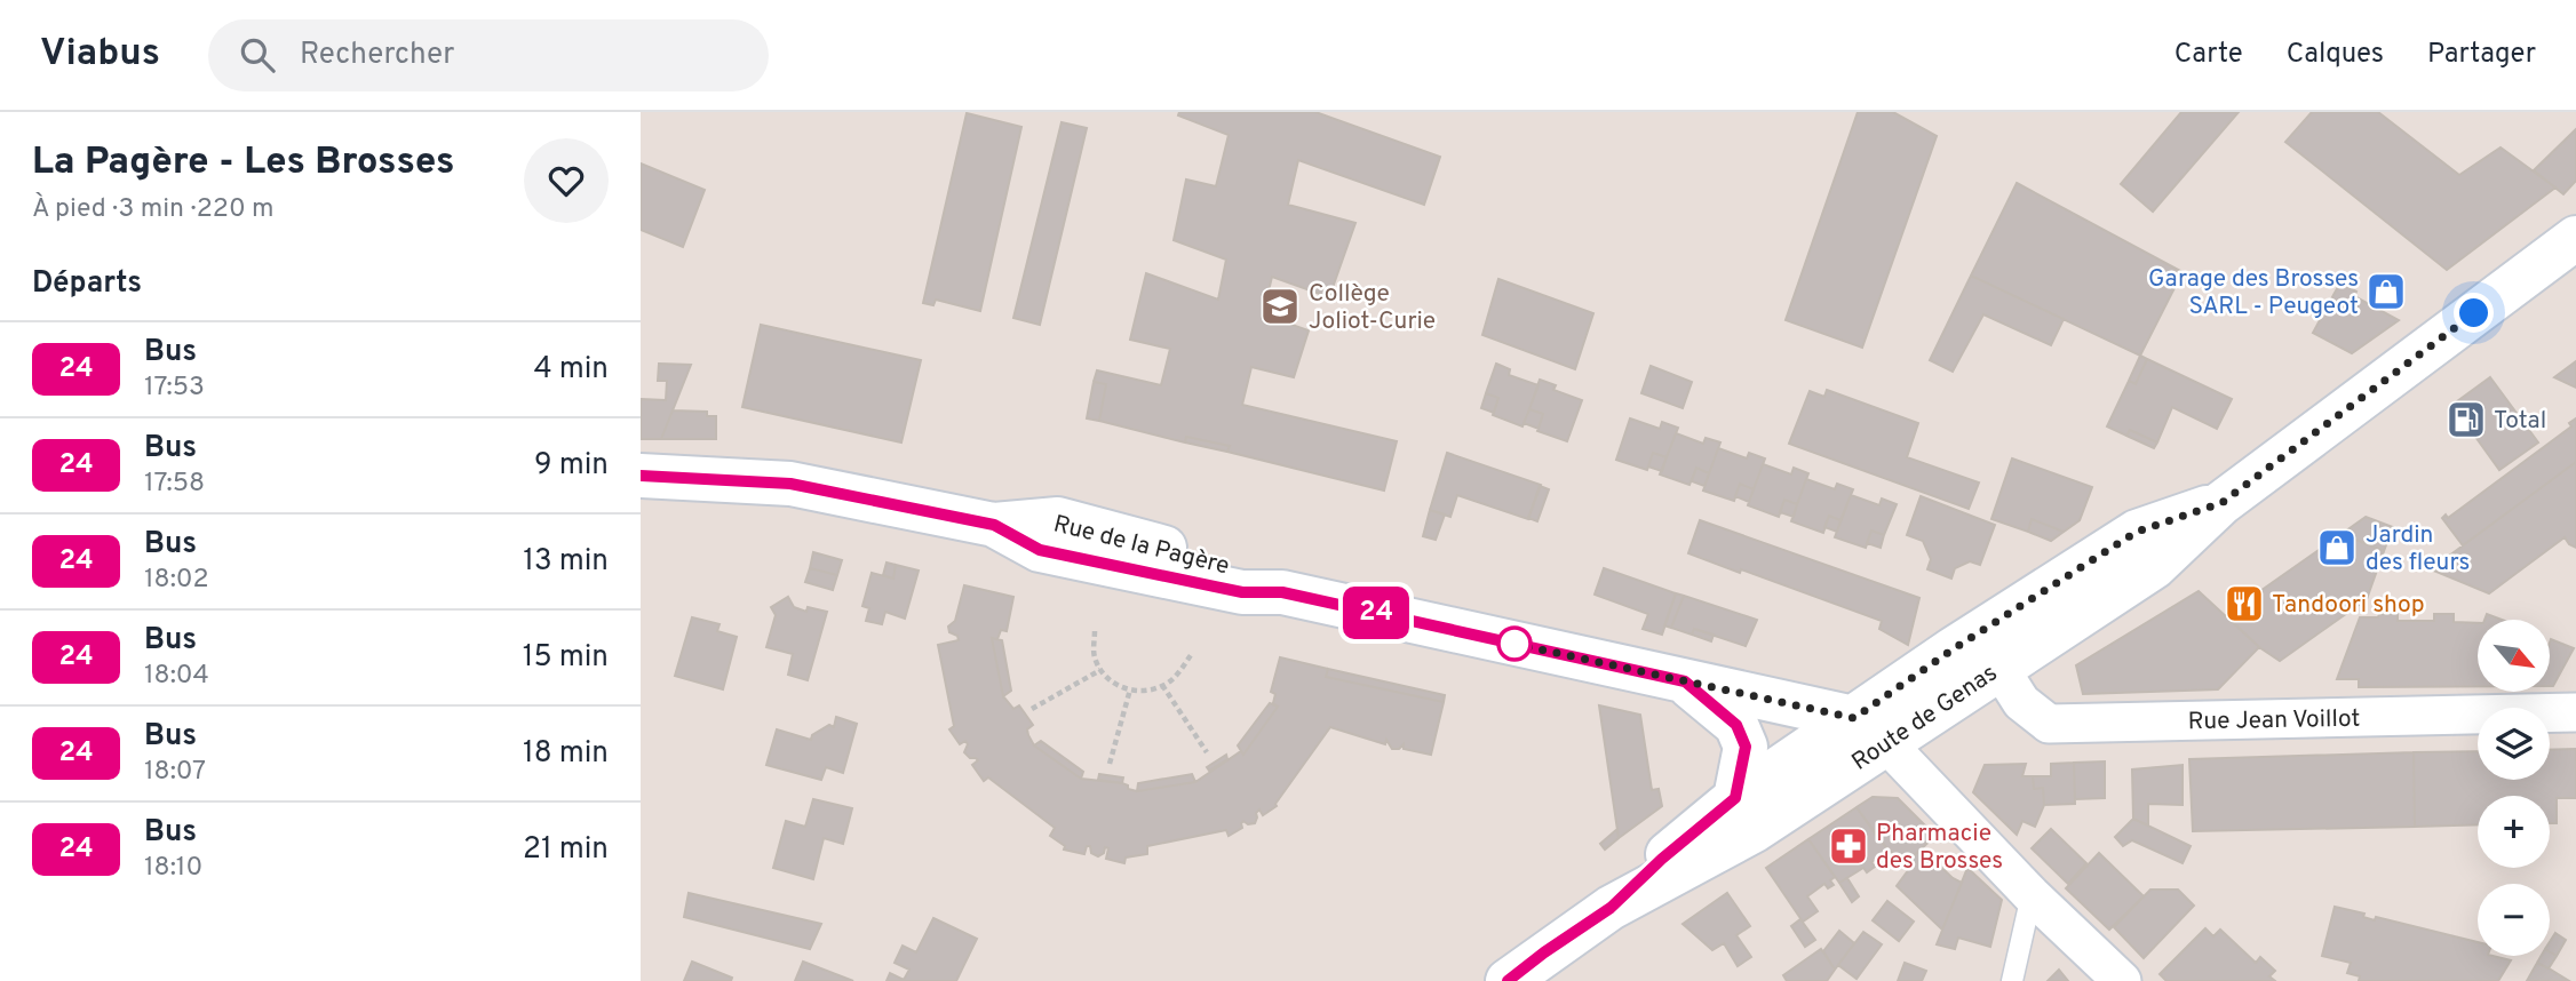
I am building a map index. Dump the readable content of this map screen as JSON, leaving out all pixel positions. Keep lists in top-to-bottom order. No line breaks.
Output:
{"streets":{"main road":["Rue de la Pagère","Route de Genas"],"street":["Rue Jean Voillot"]},"crossings":[["Rue de la Pagère","Route de Genas"],["Route de Genas","Rue Jean Voillot"]],"places":{"shop":["Garage des Brosses SARL - Peugeot","Jardin des fleurs"],"school or university":["Collège Joliot-Curie"],"fuel station":["Total"],"restaurant":["Tandoori shop"],"pharmacy":["Pharmacie des Brosses"]},"lines":["bus line 24"],"north":"bottom right","page":{"header":"Viabus","search":"Rechercher","nav":["Carte","Calques","Partager"],"heading":[["La Pagère - Les Brosses","À pied · 3 min · 220 m"],"Départs"],"on_map":"24","list":[{"mark":"24","name":"Bus","note":"17:53","value":"4 min"},{"mark":"24","name":"Bus","note":"17:58","value":"9 min"},{"mark":"24","name":"Bus","note":"18:02","value":"13 min"},{"mark":"24","name":"Bus","note":"18:04","value":"15 min"},{"mark":"24","name":"Bus","note":"18:07","value":"18 min"},{"mark":"24","name":"Bus","note":"18:10","value":"21 min"}],"map_buttons":["+","−"]}}
